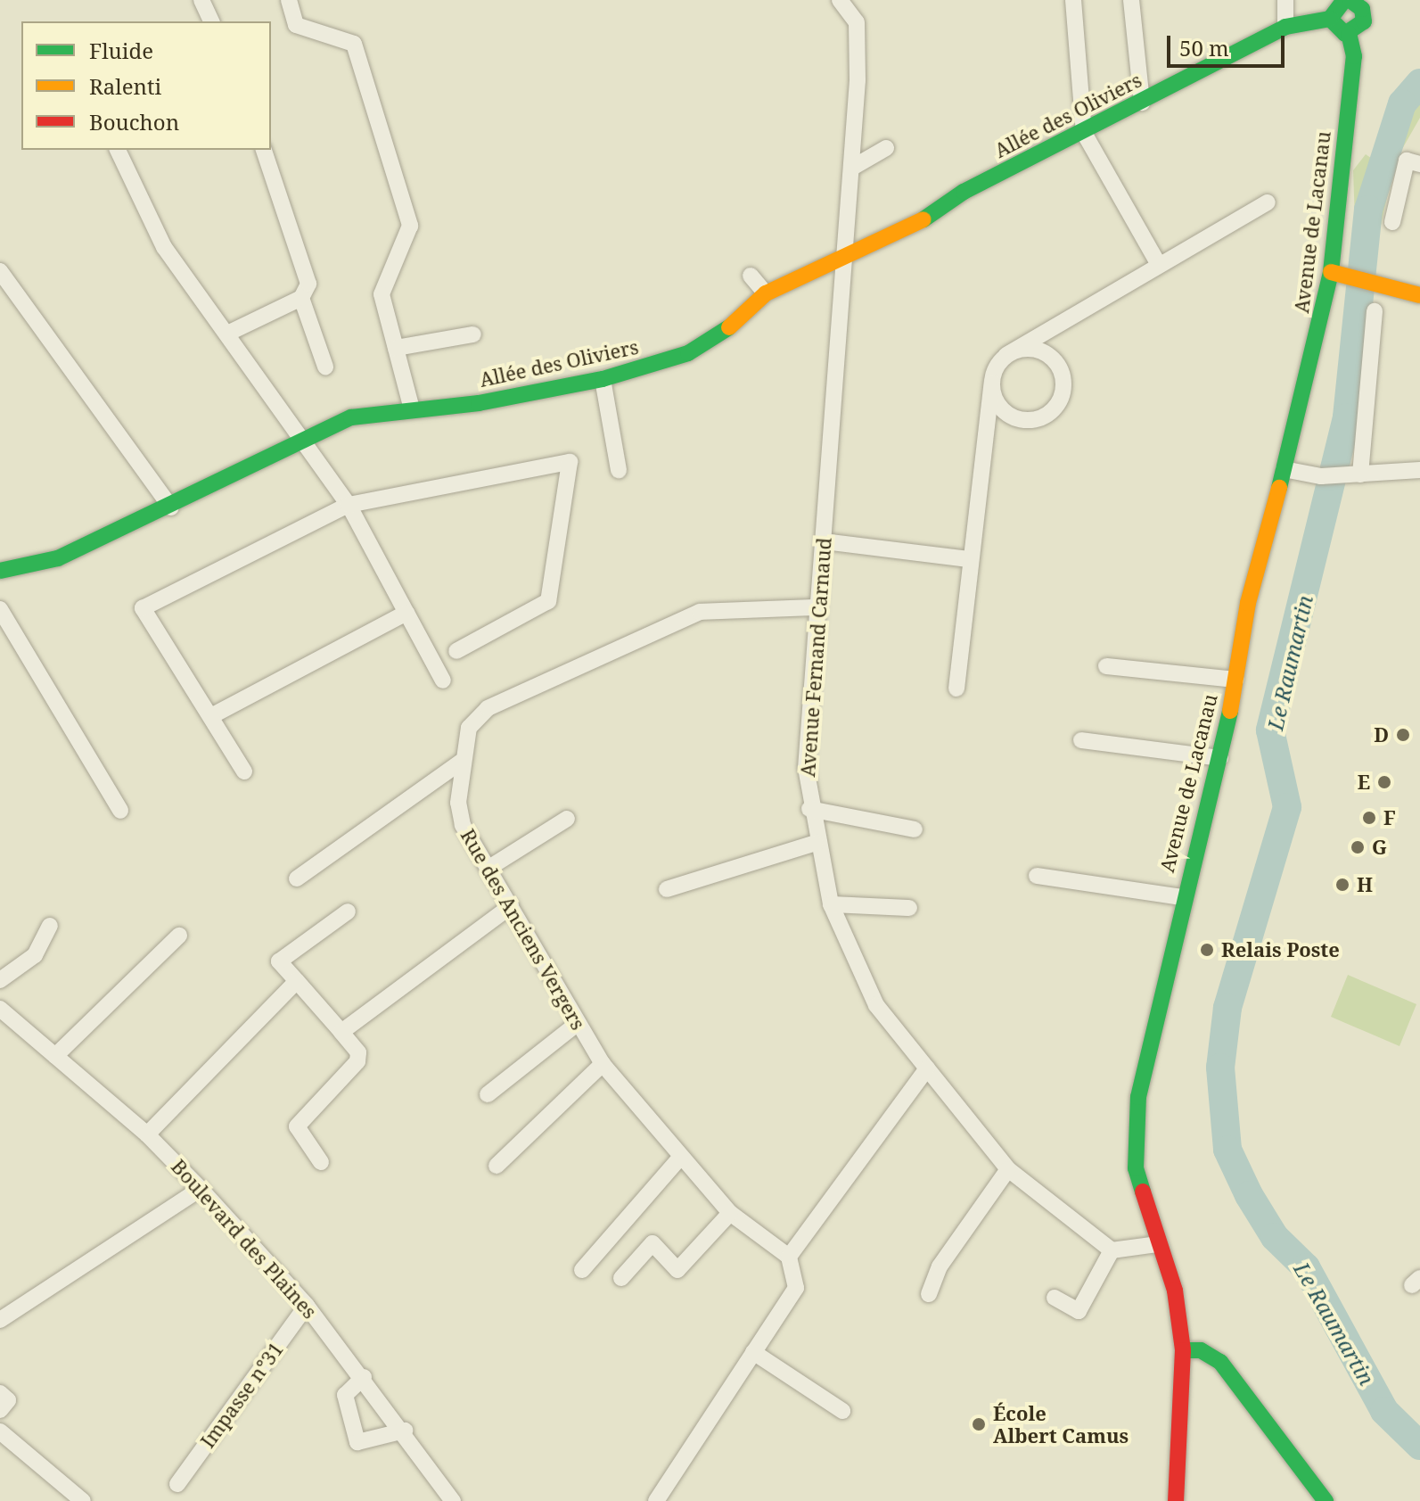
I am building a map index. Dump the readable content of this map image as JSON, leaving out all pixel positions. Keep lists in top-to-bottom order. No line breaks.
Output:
{"streets":{"street":["Allée des Oliviers","Avenue de Lacanau","Avenue Fernand Carnaud","Rue des Anciens Vergers","Boulevard des Plaines","Impasse n°31"]},"crossings":[["Allée des Oliviers","Avenue Fernand Carnaud"],["Avenue Fernand Carnaud","Rue des Anciens Vergers"],["Boulevard des Plaines","Impasse n°31"]],"water":["Le Raumartin"],"places":["D","E","F","G","H","Relais Poste","École Albert Camus"],"legend":["Fluide","Ralenti","Bouchon"],"scale_bar":"50 m"}
